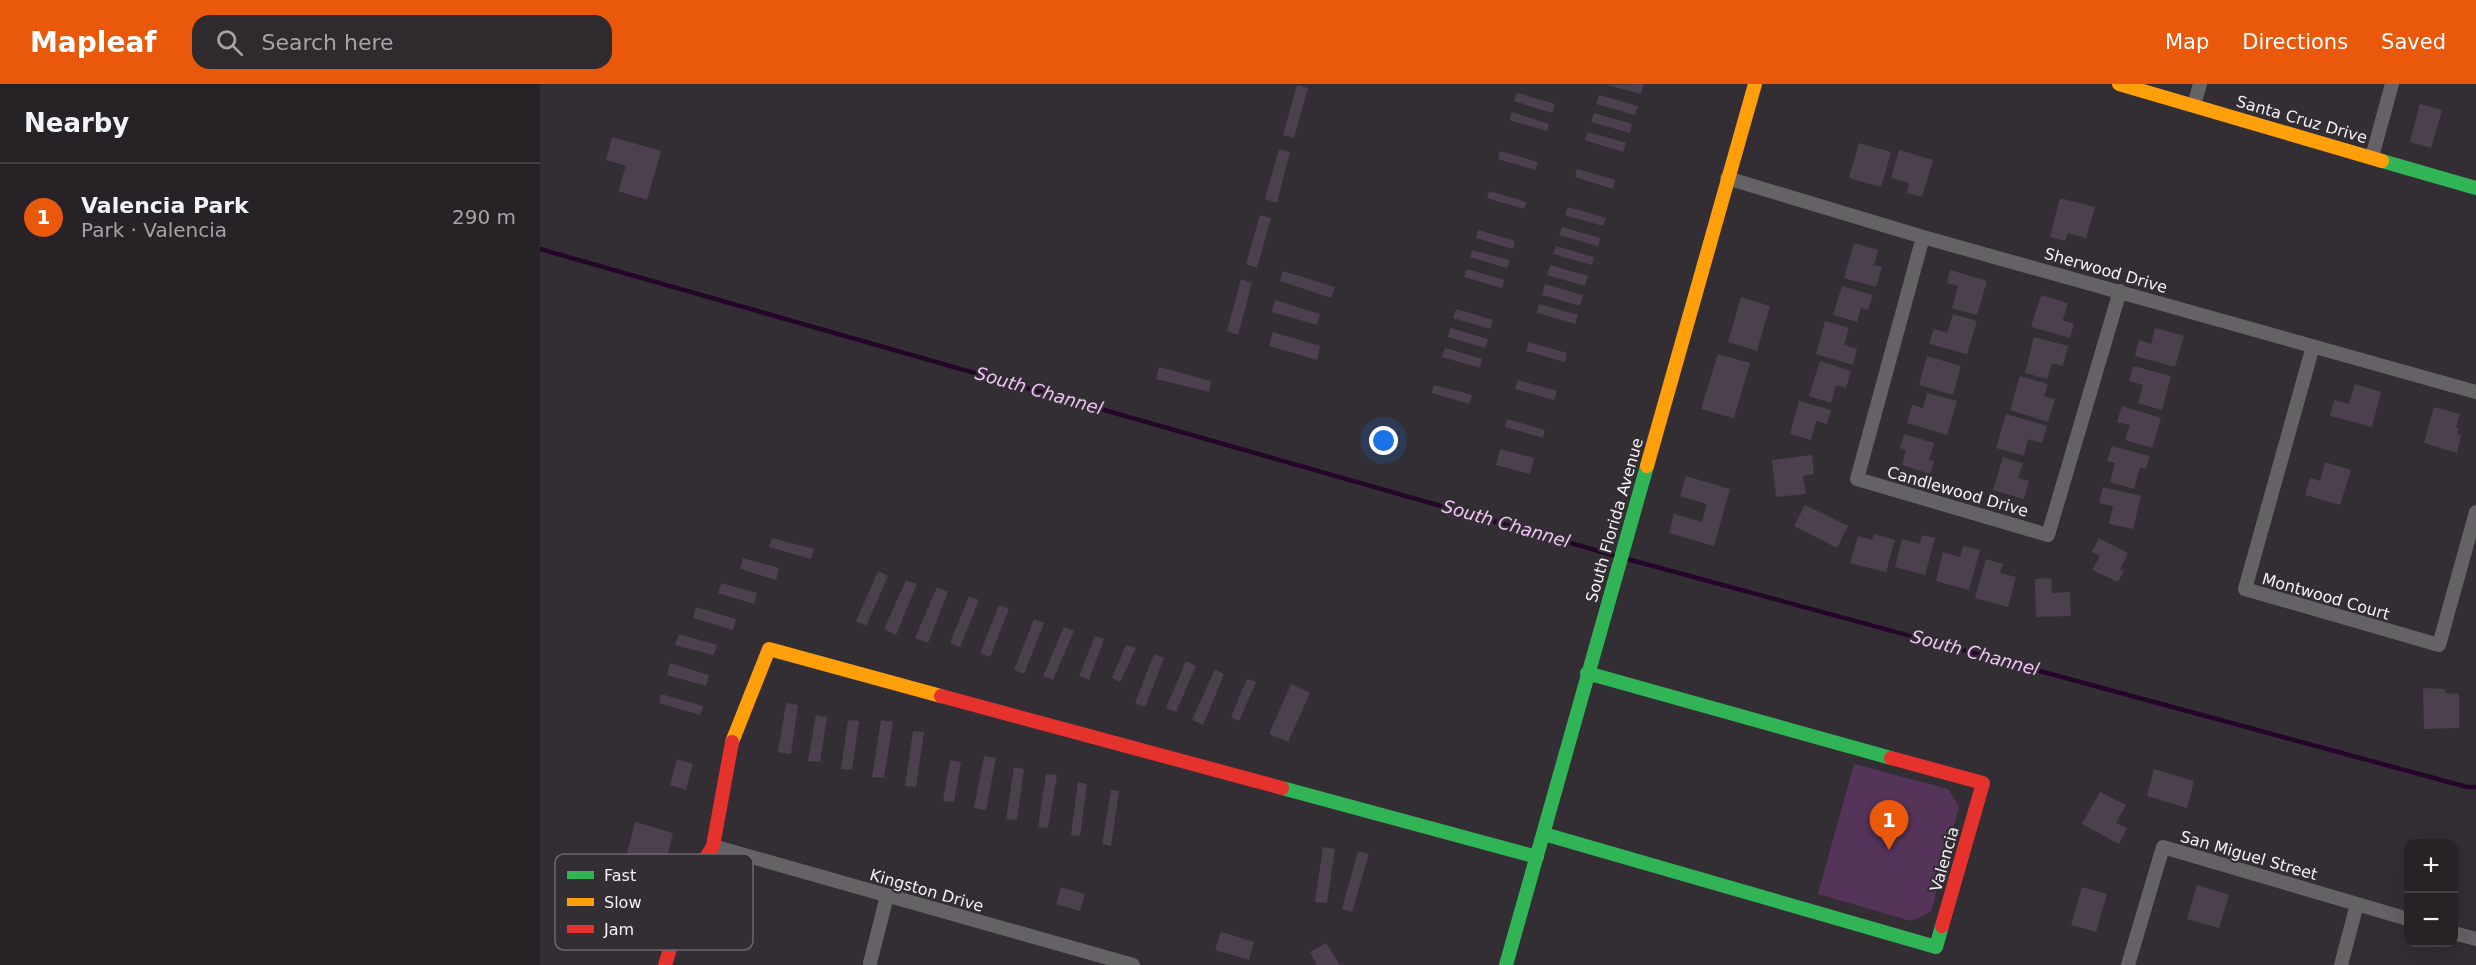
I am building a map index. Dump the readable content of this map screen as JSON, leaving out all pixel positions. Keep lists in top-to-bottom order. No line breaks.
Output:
{"streets":{"street":["Santa Cruz Drive","Sherwood Drive","Candlewood Drive","South Florida Avenue","Montwood Court","San Miguel Street","Valencia","Kingston Drive"]},"crossings":[["Sherwood Drive","Candlewood Drive"],["Sherwood Drive","South Florida Avenue"],["Sherwood Drive","Montwood Court"],["South Florida Avenue","Valencia"]],"water":["South Channel"],"legend":["Fast","Slow","Jam"],"page":{"header":"Mapleaf","search":"Search here","nav":["Map","Directions","Saved"],"heading":"Nearby","list":[{"mark":"1","name":"Valencia Park","note":"Park · Valencia","value":"290 m"}],"pins":"1","map_buttons":["+","−"]}}
